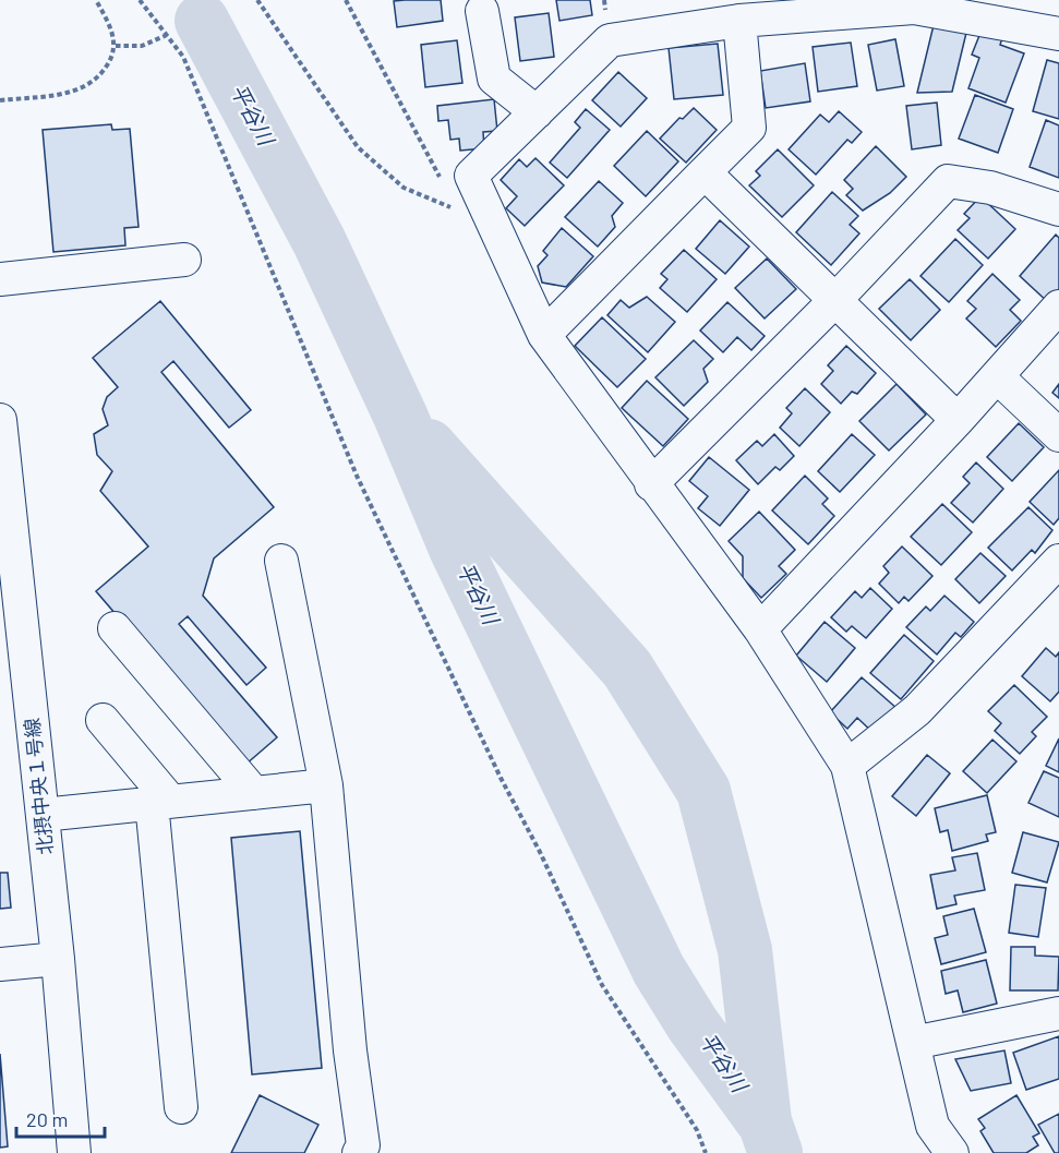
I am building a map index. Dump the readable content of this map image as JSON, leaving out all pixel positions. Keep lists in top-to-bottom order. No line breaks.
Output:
{"streets":{"street":["北摂中央１号線"]},"water":["平谷川"],"scale_bar":"20 m"}
